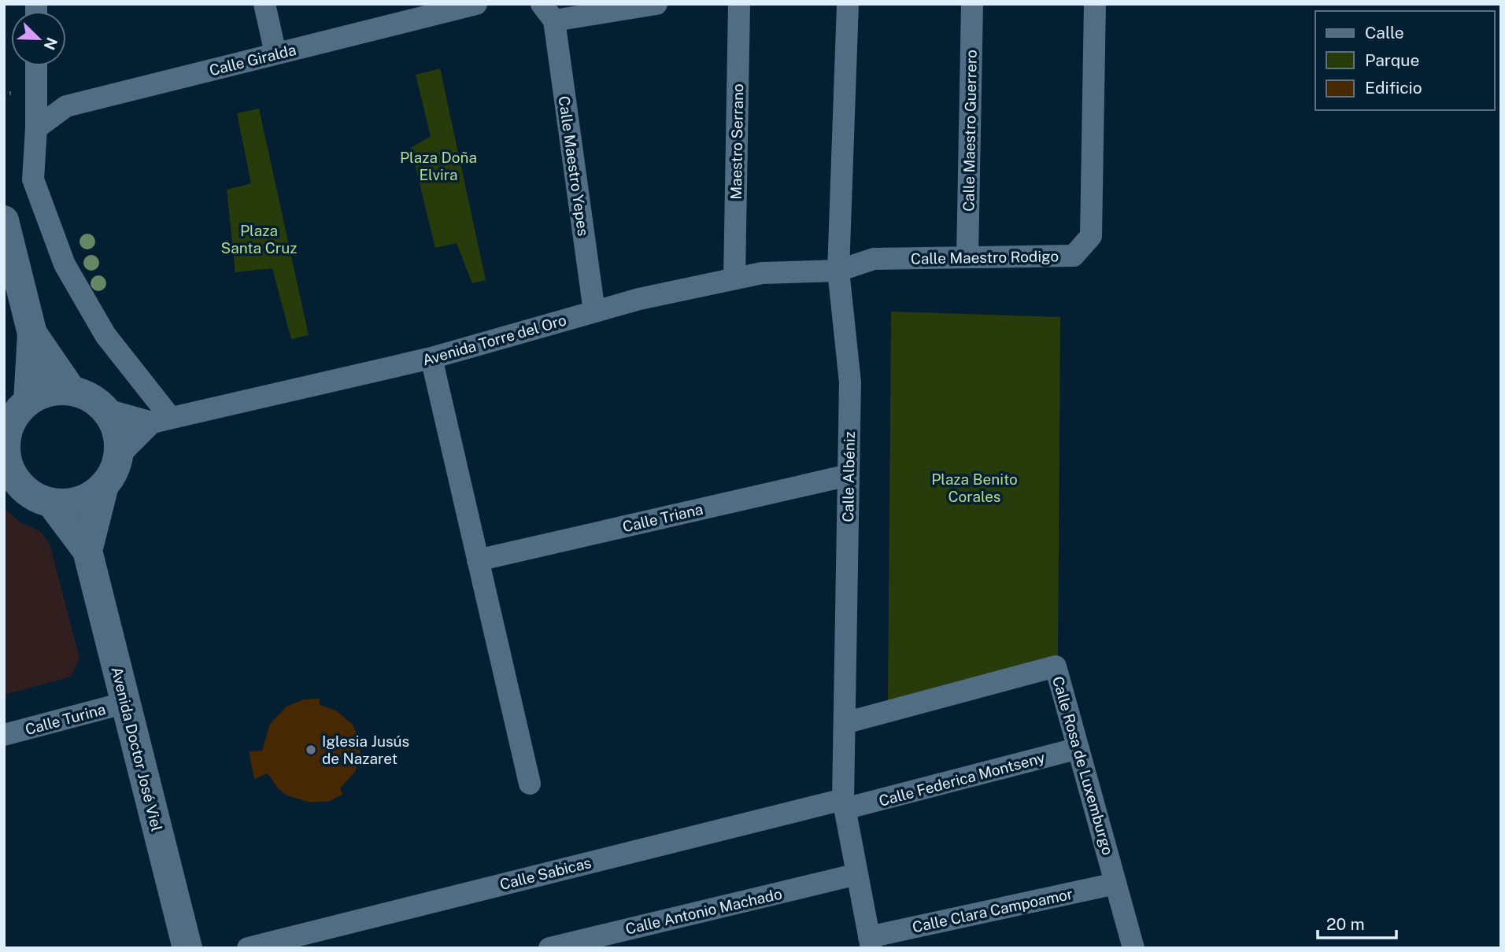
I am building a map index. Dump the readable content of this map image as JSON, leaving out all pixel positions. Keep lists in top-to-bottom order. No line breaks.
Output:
{"streets":{"street":["Calle Giralda","Calle Maestro Guerrero","Maestro Serrano","Calle Maestro Yepes","Calle Maestro Rodigo","Avenida Torre del Oro","Calle Albéniz","Calle Triana","Calle Turina","Avenida Doctor José Viel","Calle Rosa de Luxemburgo","Calle Federica Montseny","Calle Sabicas","Calle Clara Campoamor","Calle Antonio Machado"]},"crossings":[["Calle Maestro Guerrero","Calle Maestro Rodigo"],["Maestro Serrano","Avenida Torre del Oro"],["Calle Maestro Yepes","Avenida Torre del Oro"],["Calle Maestro Rodigo","Avenida Torre del Oro"],["Calle Maestro Rodigo","Calle Albéniz"],["Avenida Torre del Oro","Calle Albéniz"],["Avenida Torre del Oro","Avenida Doctor José Viel"],["Calle Albéniz","Calle Triana"],["Calle Albéniz","Calle Rosa de Luxemburgo"],["Calle Albéniz","Calle Federica Montseny"],["Calle Albéniz","Calle Sabicas"],["Calle Albéniz","Calle Clara Campoamor"],["Calle Albéniz","Calle Antonio Machado"],["Calle Turina","Avenida Doctor José Viel"],["Calle Rosa de Luxemburgo","Calle Federica Montseny"],["Calle Rosa de Luxemburgo","Calle Clara Campoamor"],["Calle Federica Montseny","Calle Sabicas"]],"parks":["Plaza Doña Elvira","Plaza Santa Cruz","Plaza Benito Corales"],"places":["Iglesia Jusús de Nazaret"],"legend":["Calle","Parque","Edificio"],"scale_bar":"20 m","north":"bottom right"}
